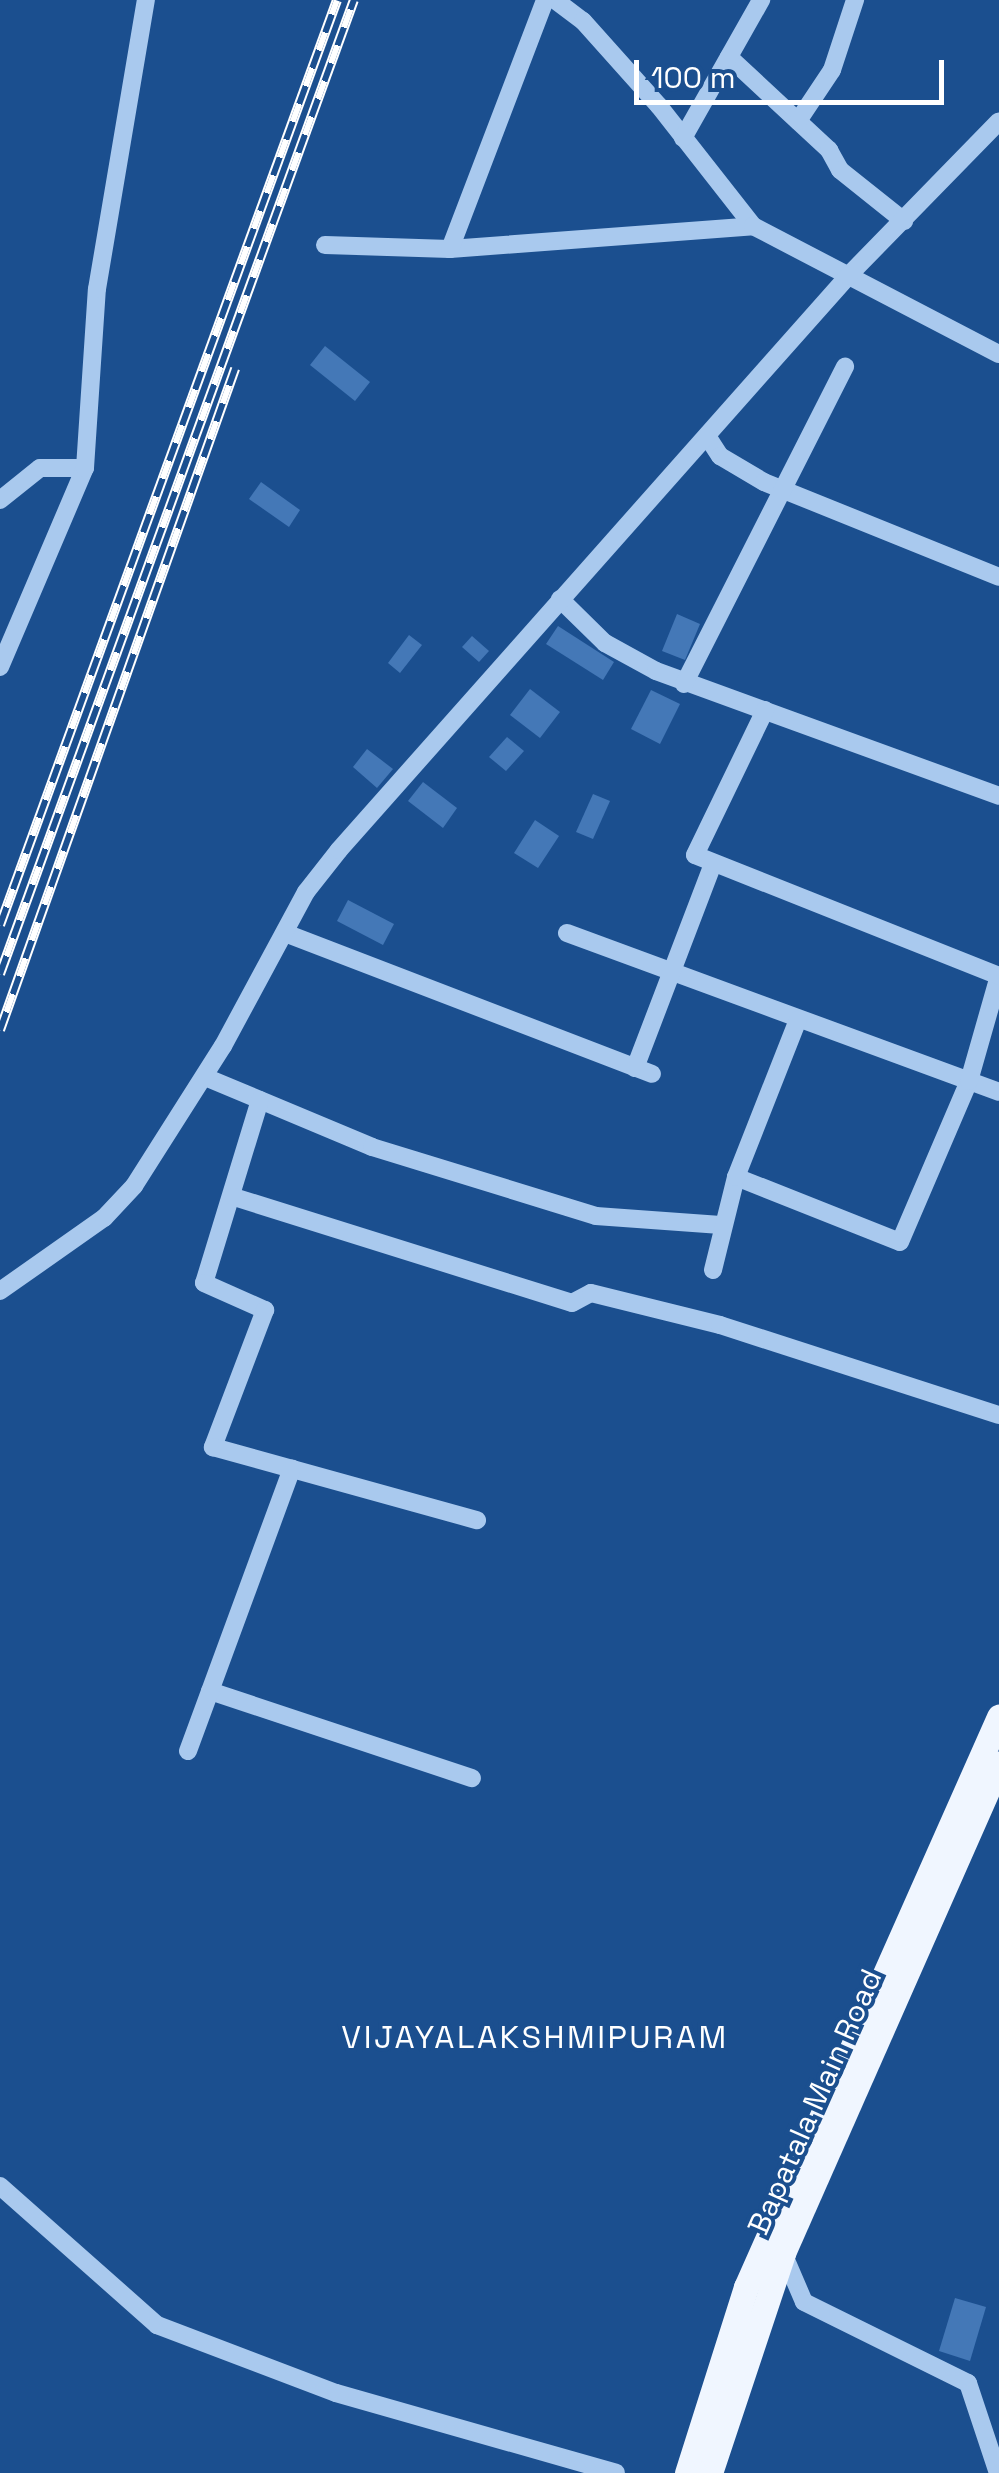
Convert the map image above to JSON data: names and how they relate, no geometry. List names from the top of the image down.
{
  "streets": {
    "main road": ["Bapatala Main Road"]
  },
  "districts": ["VIJAYALAKSHMIPURAM"],
  "scale_bar": "100 m"
}
